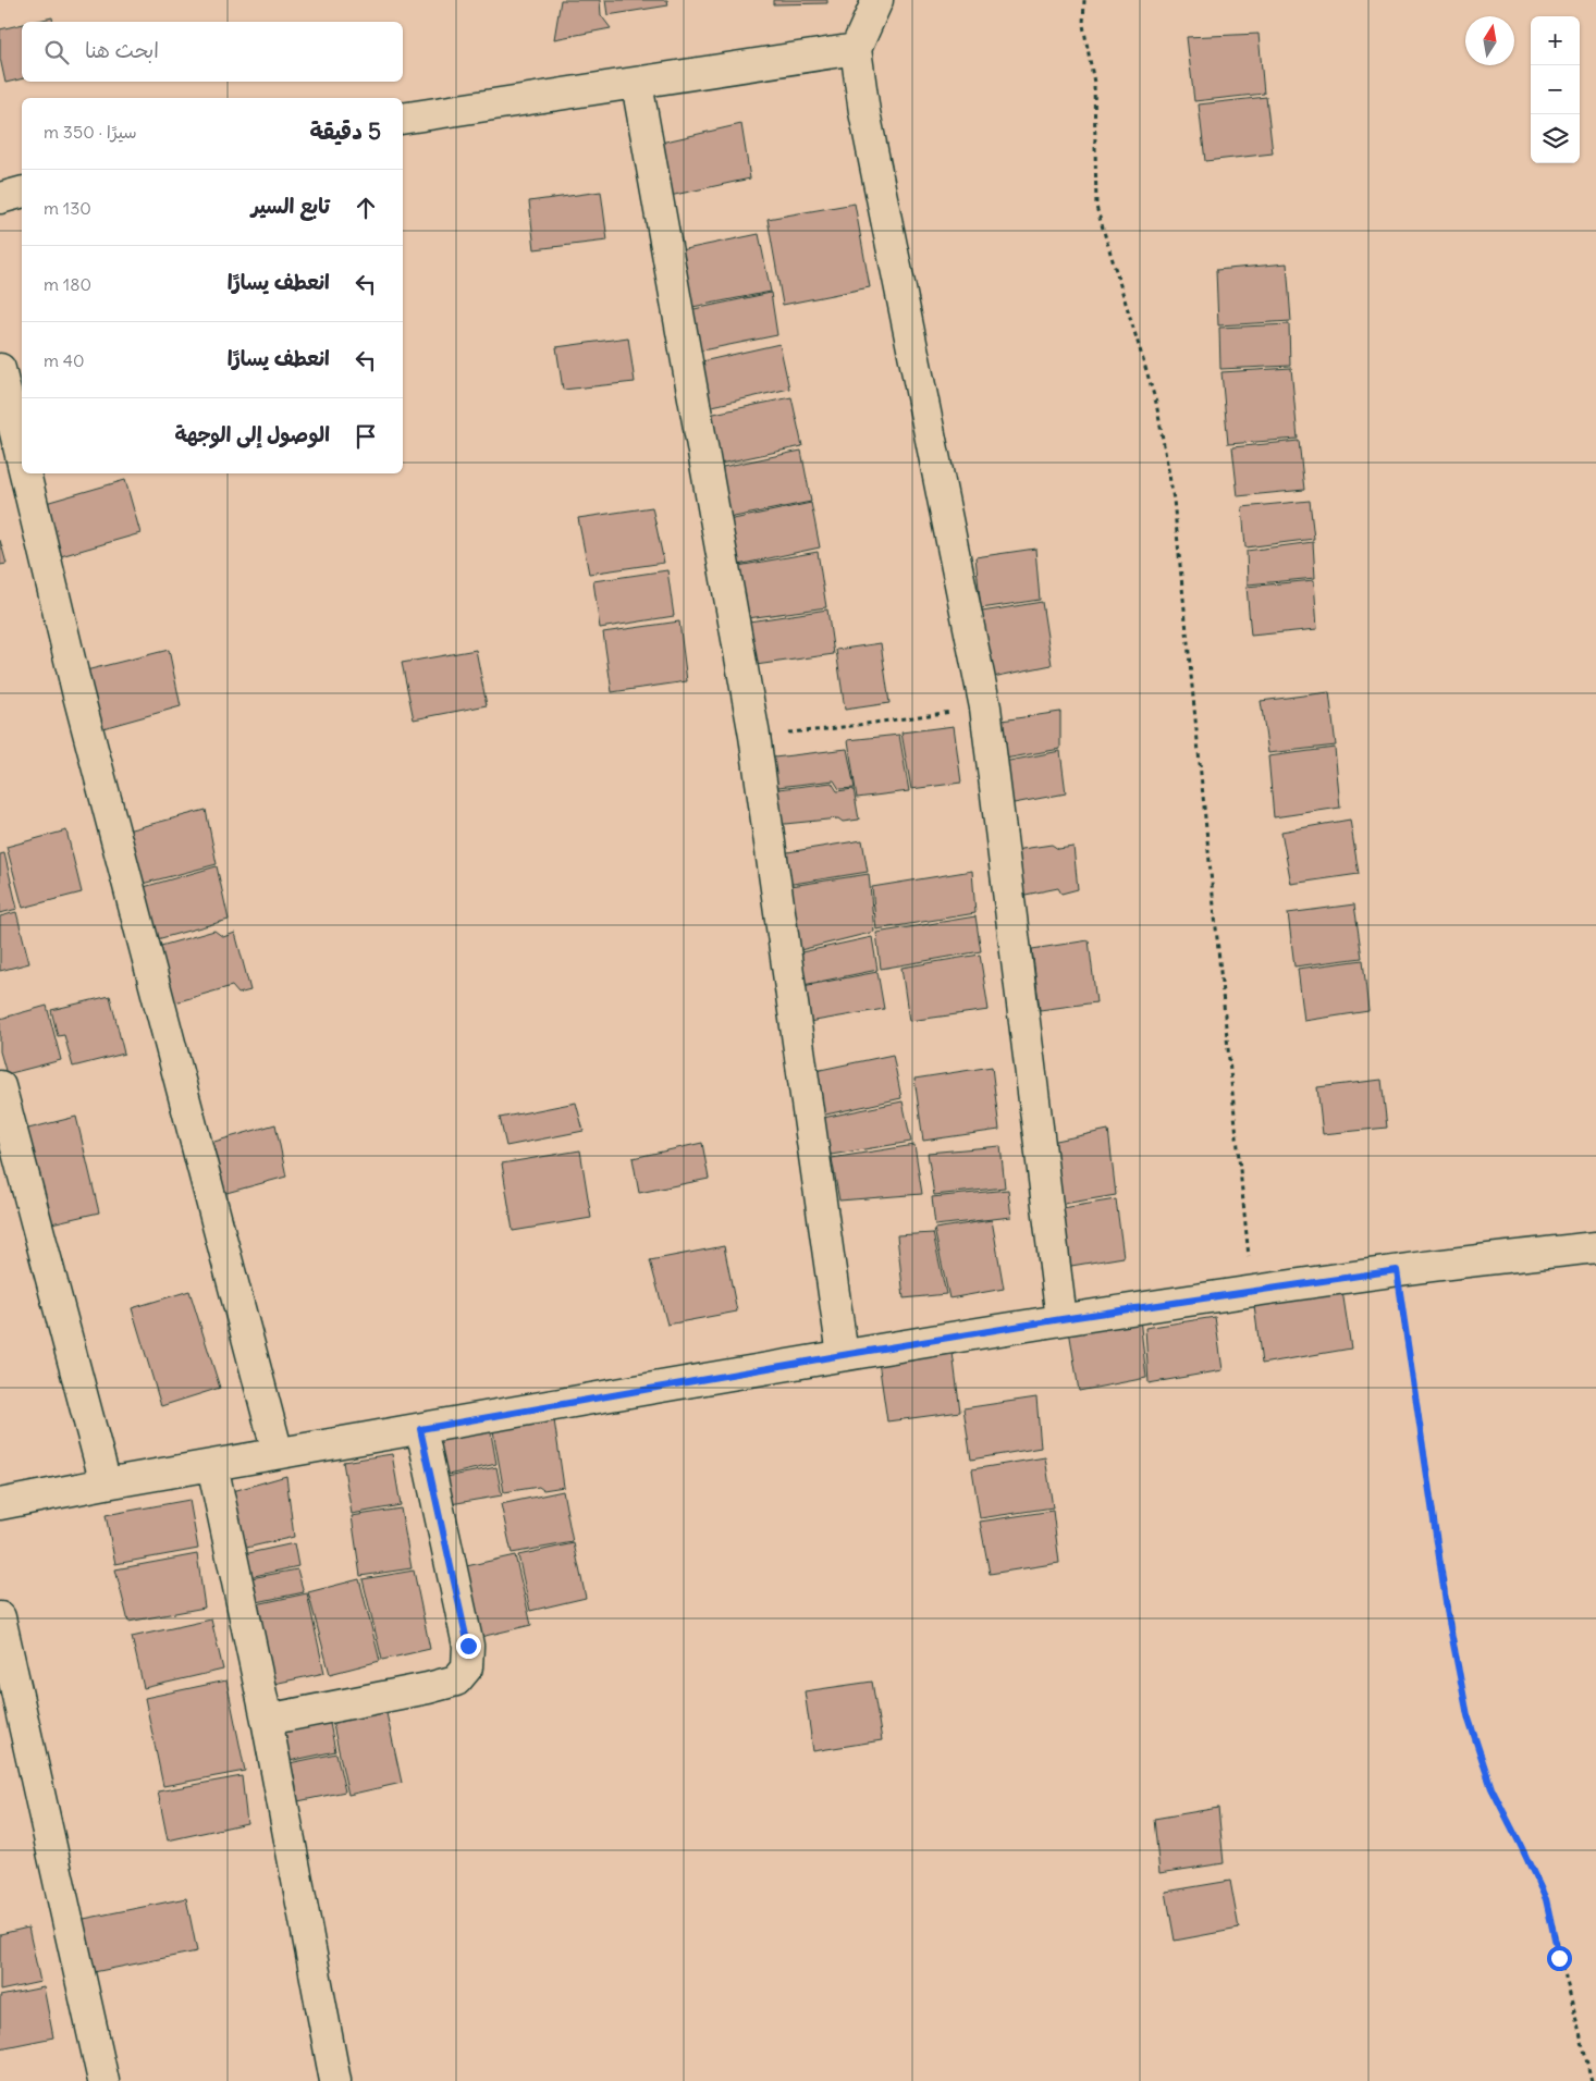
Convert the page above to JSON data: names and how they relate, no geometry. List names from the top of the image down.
{
  "north": "top",
  "page": {
    "map_buttons": ["+", "−"],
    "search": "ابحث هنا",
    "heading": ["5 دقيقة", "سيرًا · 350 m"],
    "list": [
      ["تابع السير", "130 m"],
      ["انعطف يسارًا", "180 m"],
      ["انعطف يسارًا", "40 m"],
      "الوصول إلى الوجهة"
    ]
  }
}
